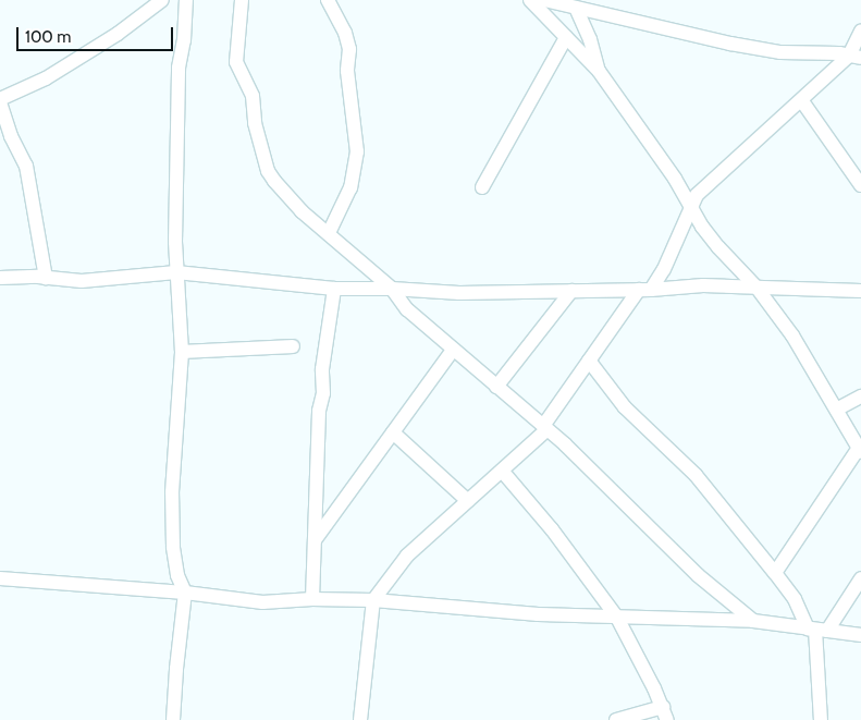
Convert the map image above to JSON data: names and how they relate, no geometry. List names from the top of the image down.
{
  "scale_bar": "100 m"
}
